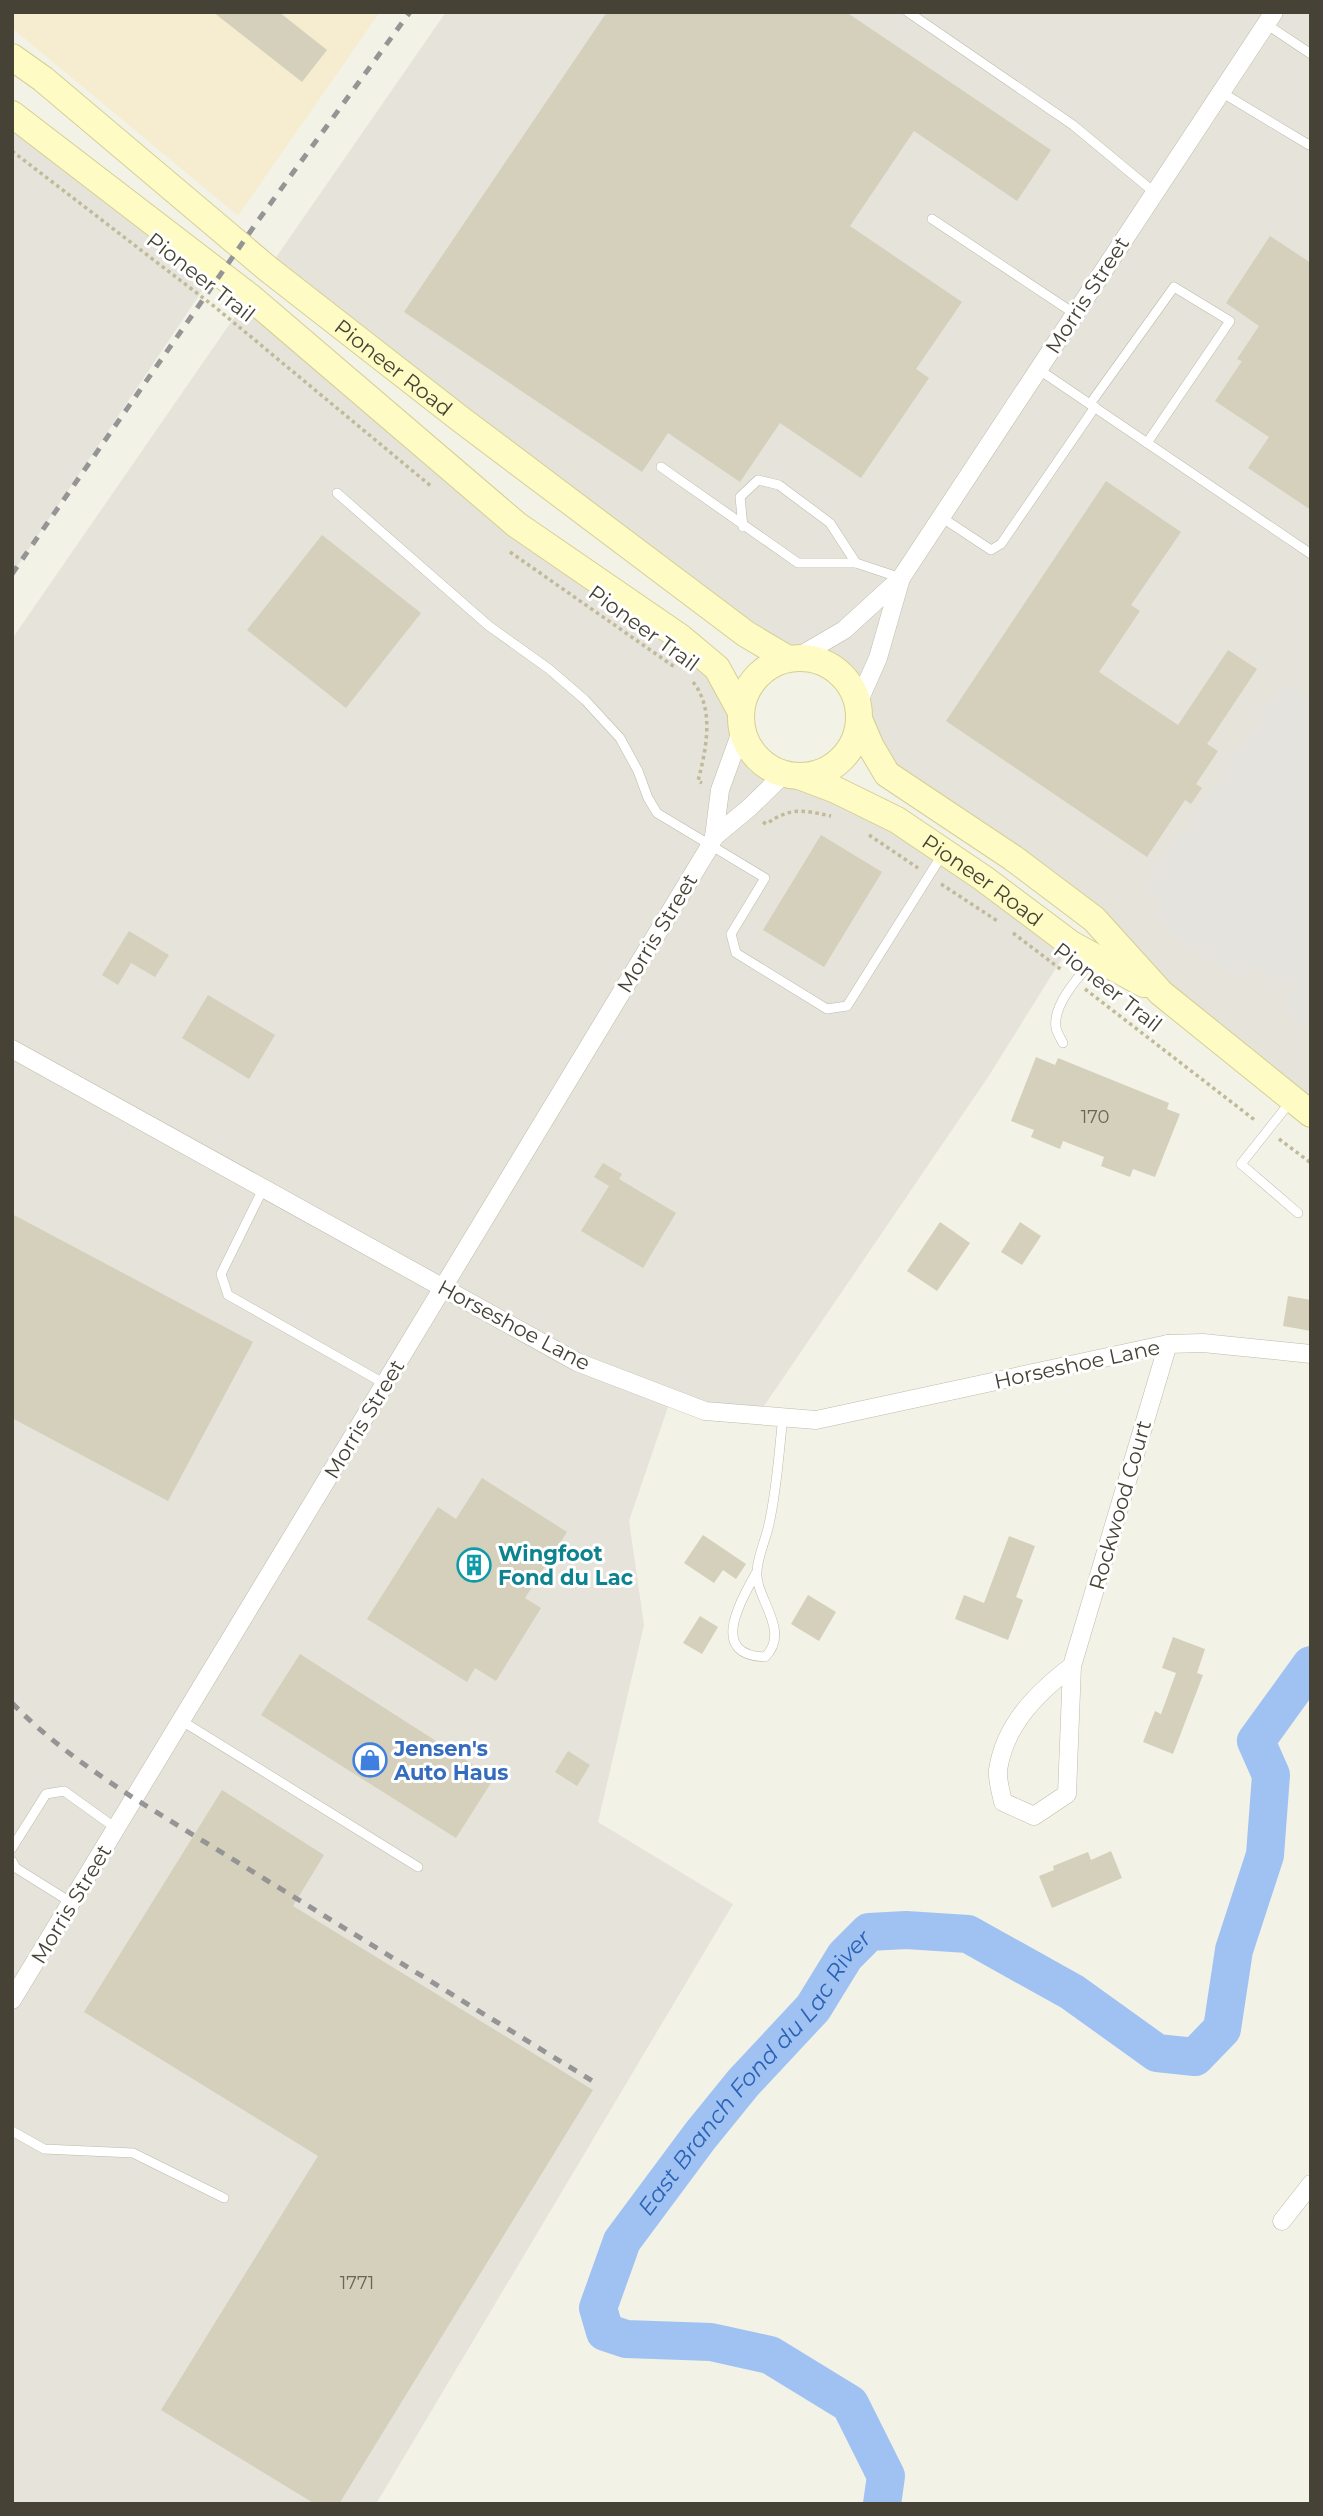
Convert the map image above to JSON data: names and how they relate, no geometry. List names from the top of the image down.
{
  "streets": {
    "main road": ["Pioneer Road"],
    "street": ["Morris Street", "Horseshoe Lane", "Rockwood Court"],
    "path": ["Pioneer Trail"]
  },
  "crossings": [
    ["Pioneer Trail", "Morris Street"],
    ["Morris Street", "Pioneer Road"],
    ["Morris Street", "Horseshoe Lane"],
    ["Horseshoe Lane", "Rockwood Court"]
  ],
  "water": ["East Branch Fond du Lac River"],
  "places": {
    "building": ["Wingfoot Fond du Lac"],
    "shop": ["Jensen's Auto Haus"]
  },
  "house_numbers": ["170", "1771"]
}
